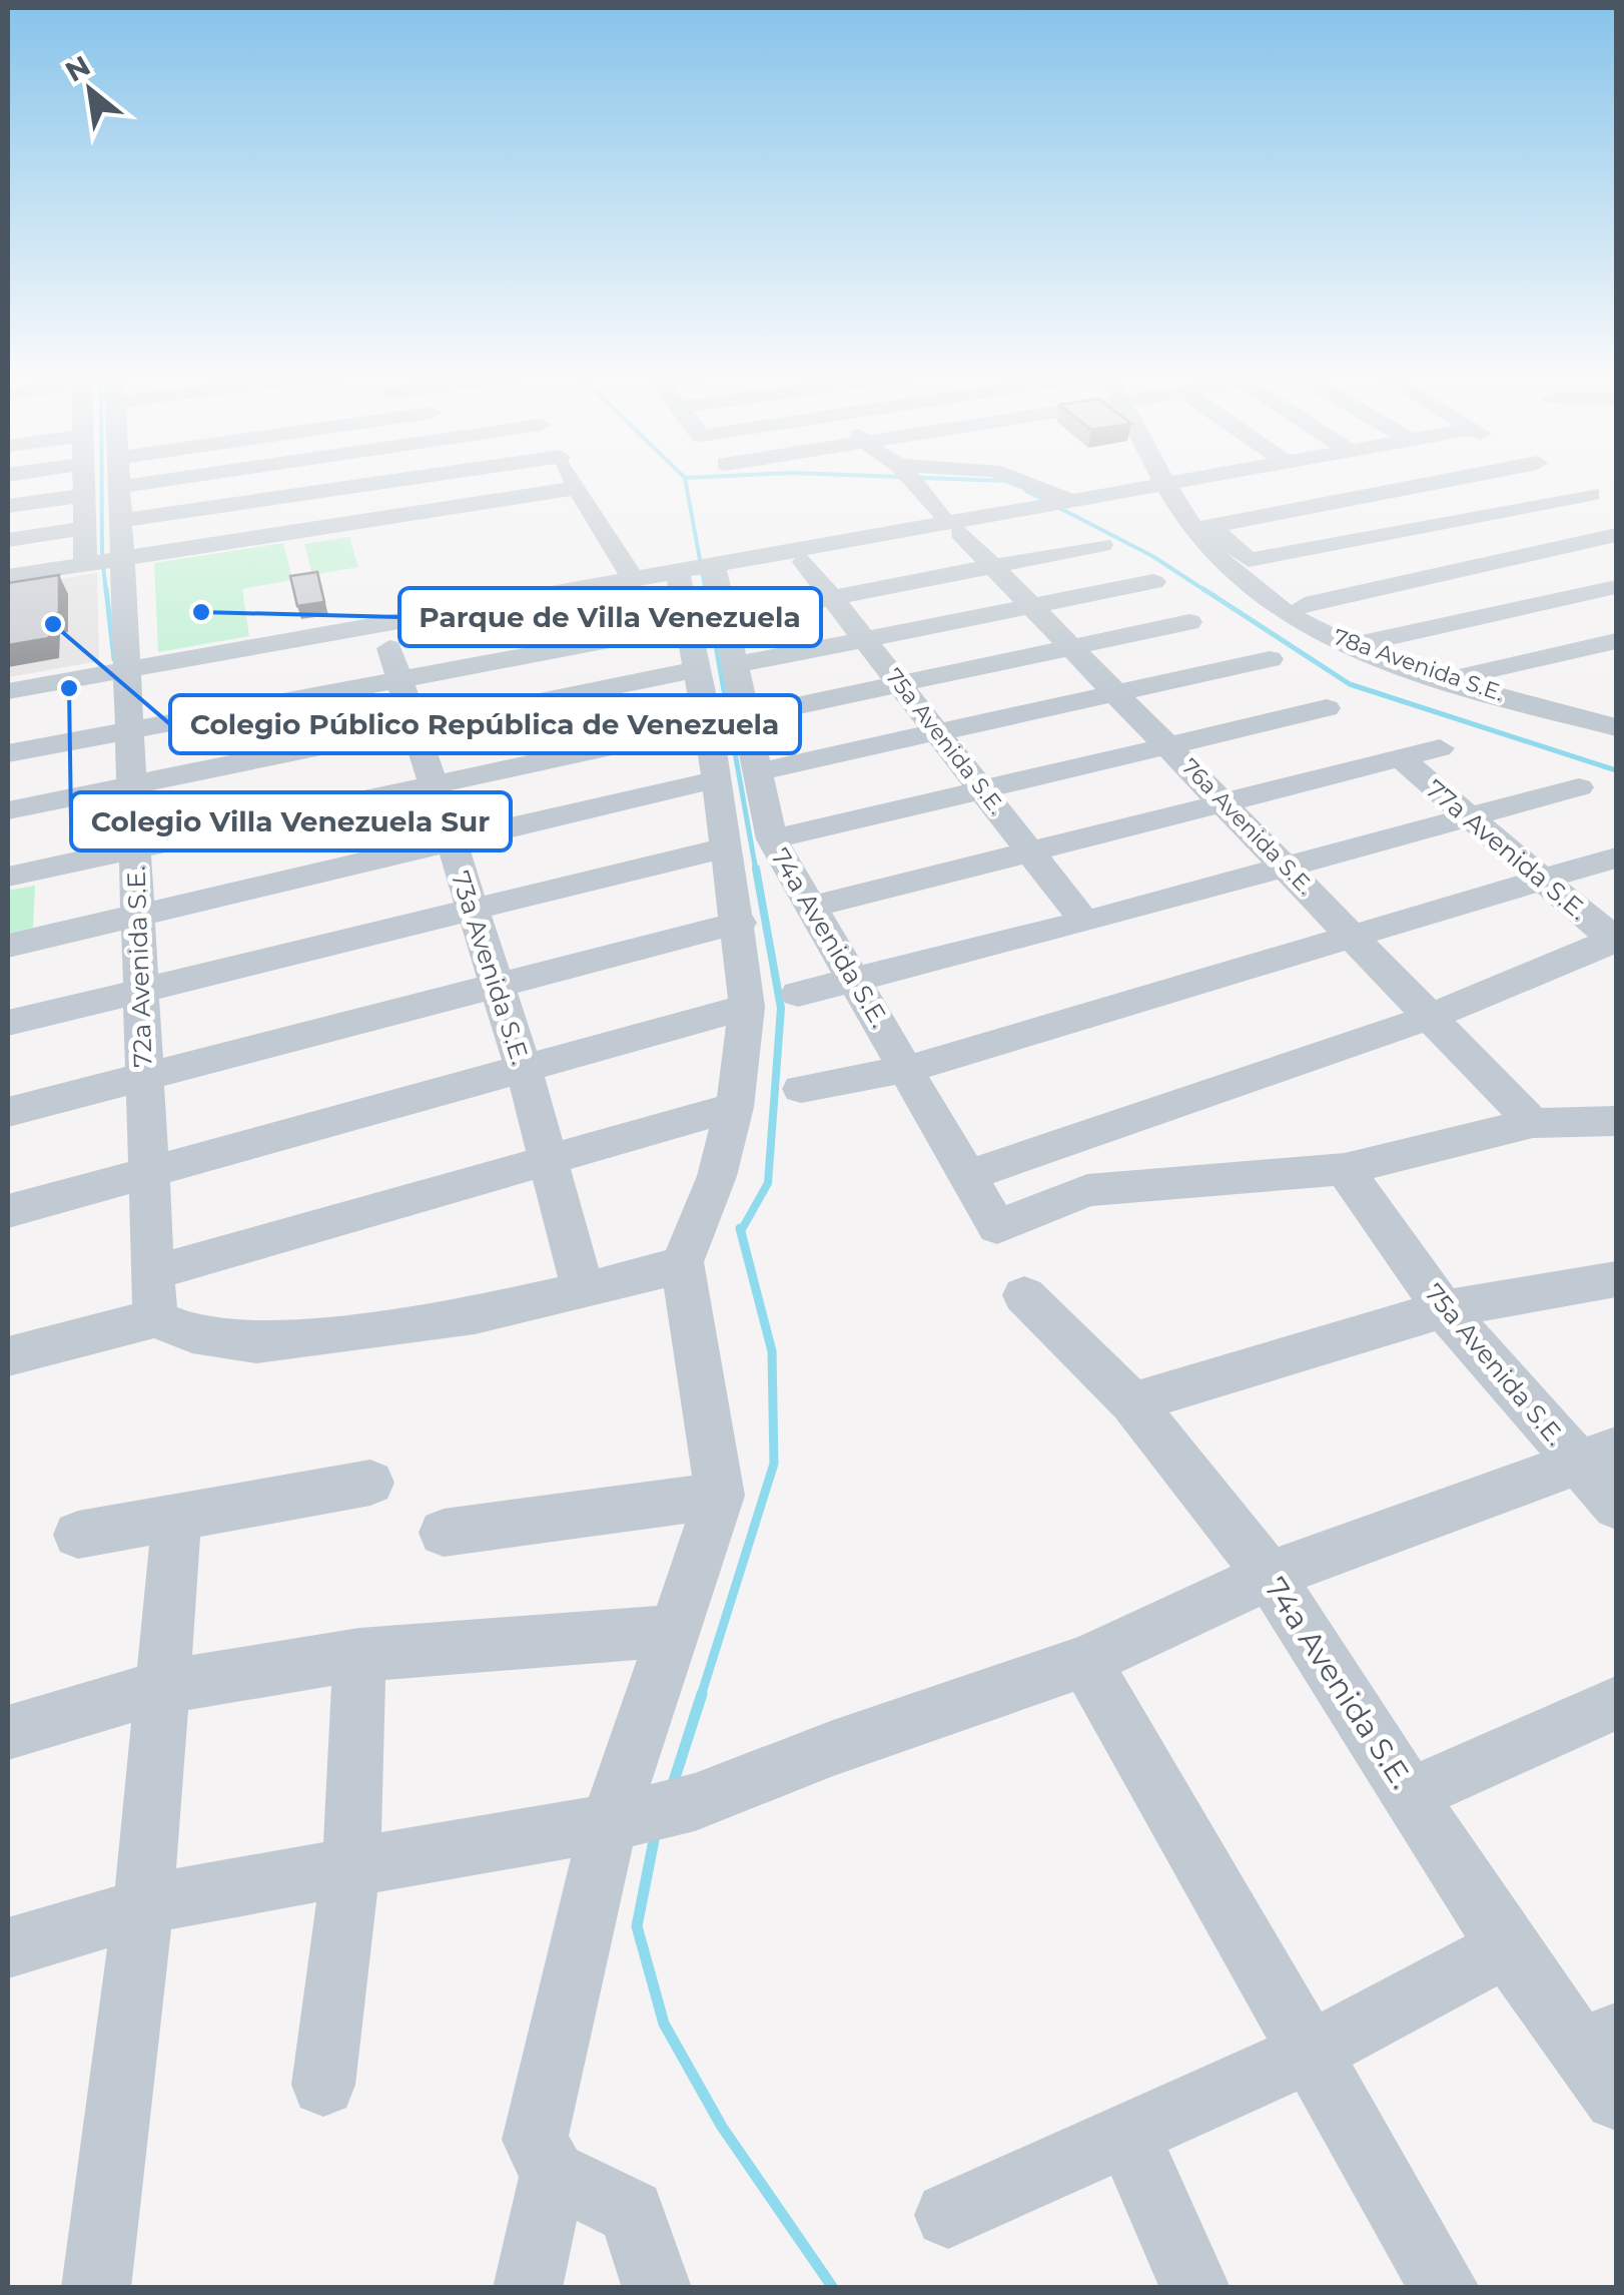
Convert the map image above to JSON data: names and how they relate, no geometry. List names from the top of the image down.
{
  "streets": {
    "street": [
      "78a Avenida S.E.",
      "75a Avenida S.E.",
      "76a Avenida S.E.",
      "77a Avenida S.E.",
      "74a Avenida S.E.",
      "72a Avenida S.E.",
      "73a Avenida S.E."
    ]
  },
  "crossings": [
    ["75a Avenida S.E.", "74a Avenida S.E."]
  ],
  "places": ["Parque de Villa Venezuela", "Colegio Público República de Venezuela", "Colegio Villa Venezuela Sur"],
  "north": "top left"
}
